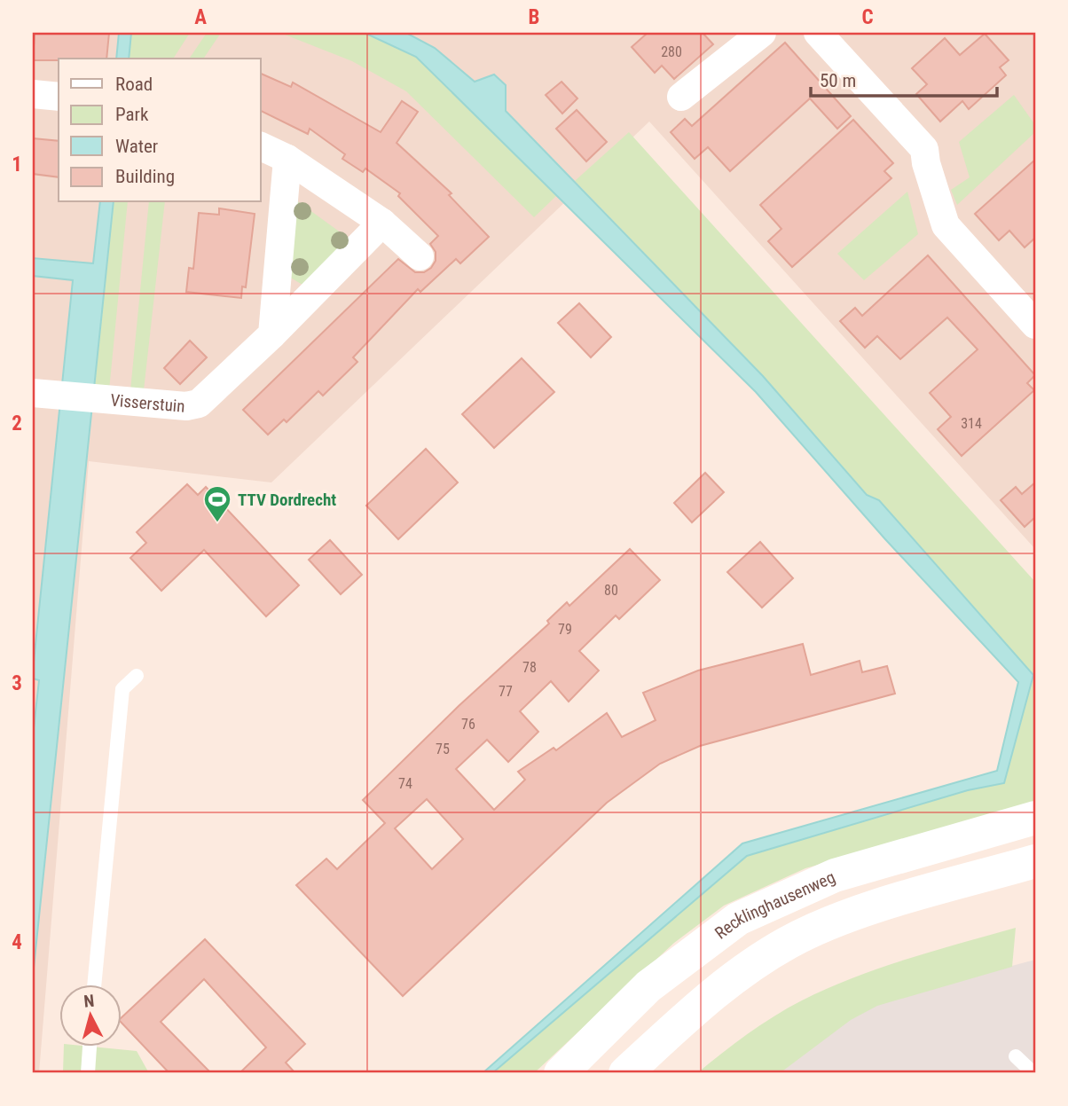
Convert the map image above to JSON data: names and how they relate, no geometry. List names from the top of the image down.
{
  "streets": {
    "street": ["Visserstuin", "Recklinghausenweg"]
  },
  "places": {
    "sports": ["TTV Dordrecht"]
  },
  "house_numbers": [
    "280",
    "314",
    "80",
    "79",
    "78",
    "77",
    "76",
    "75",
    "74"
  ],
  "legend": [
    "Road",
    "Park",
    "Water",
    "Building"
  ],
  "scale_bar": "50 m",
  "north": "top",
  "grid": {
    "columns": ["A", "B", "C"],
    "rows": [
      "1",
      "2",
      "3",
      "4"
    ]
  }
}
